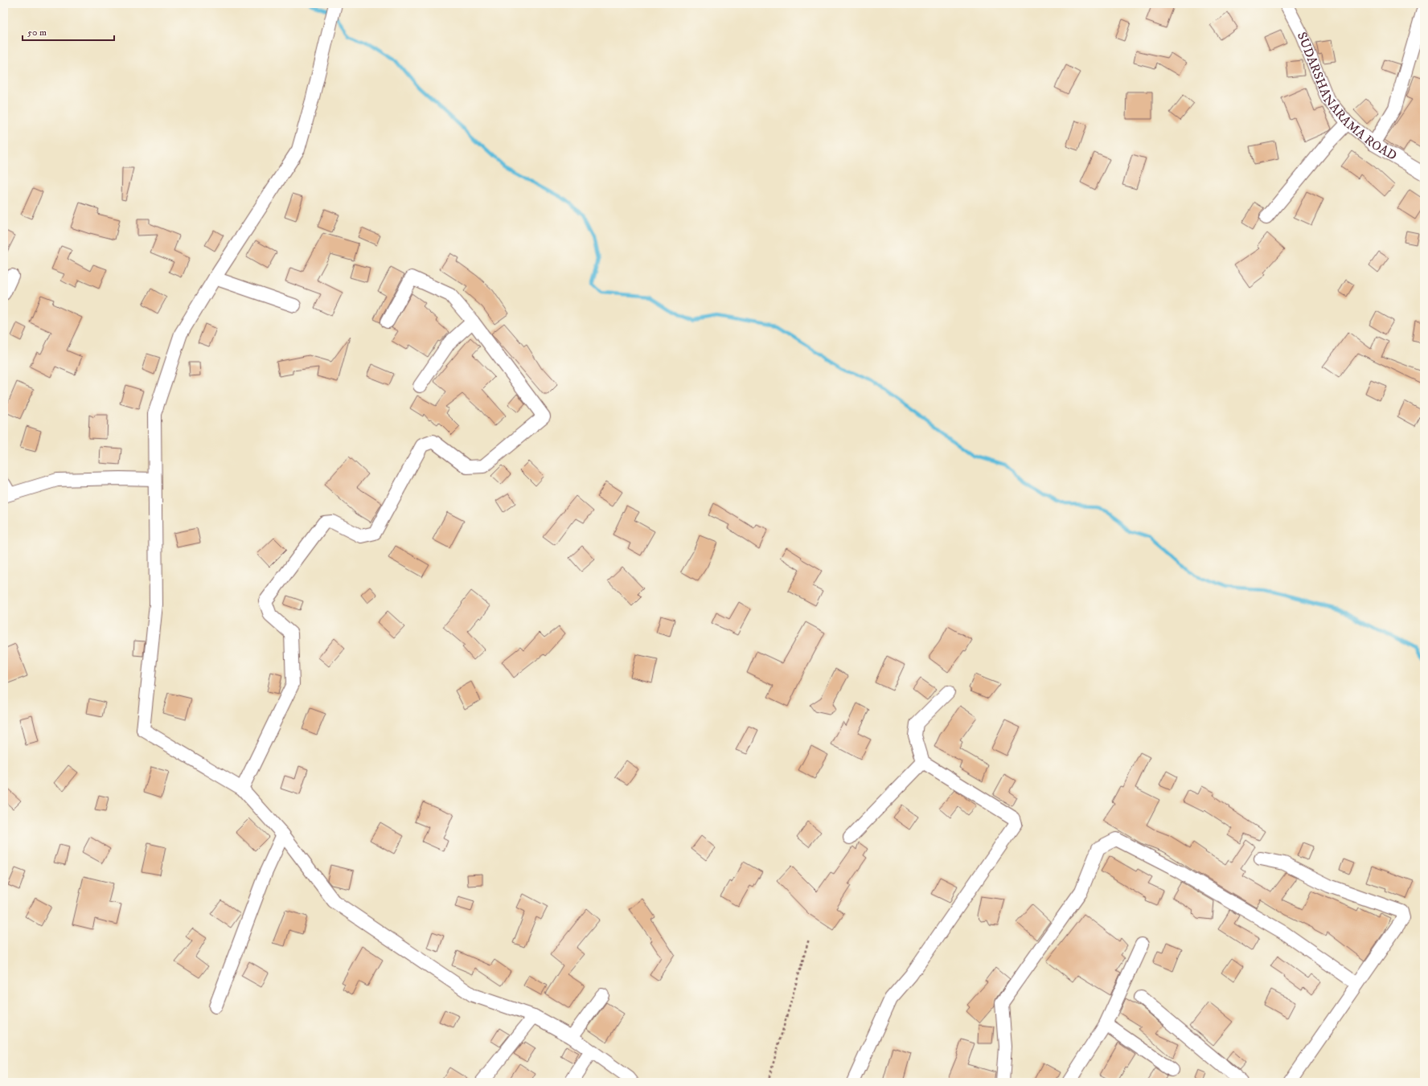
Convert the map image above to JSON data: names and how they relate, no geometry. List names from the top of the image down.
{
  "streets": {
    "street": ["SUDARSHANARAMA ROAD"]
  },
  "scale_bar": "50 m"
}
